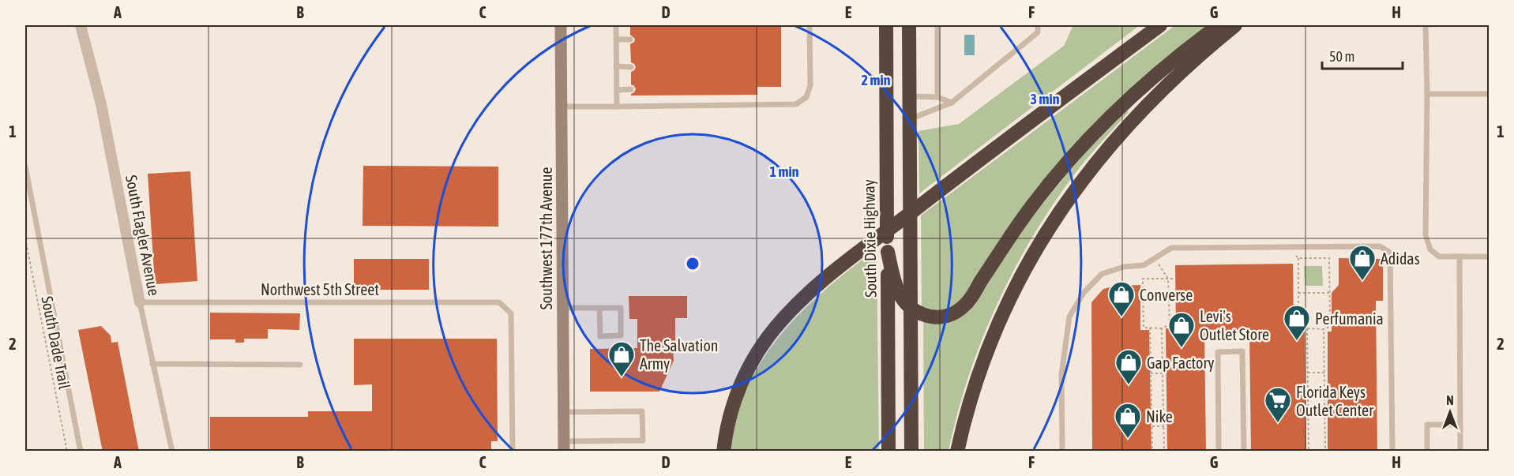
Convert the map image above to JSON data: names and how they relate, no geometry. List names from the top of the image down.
{
  "streets": {
    "highway": ["South Dixie Highway"],
    "main road": ["Southwest 177th Avenue"],
    "street": ["South Flagler Avenue"],
    "lane": ["Northwest 5th Street"],
    "path": ["South Dade Trail"]
  },
  "crossings": [
    ["South Flagler Avenue", "Northwest 5th Street"]
  ],
  "places": {
    "shop": [
      "Adidas",
      "Converse",
      "Perfumania",
      "Levi's Outlet Store",
      "The Salvation Army",
      "Gap Factory",
      "Nike"
    ],
    "supermarket": ["Florida Keys Outlet Center"]
  },
  "scale_bar": "50 m",
  "north": "top",
  "grid": {
    "columns": [
      "A",
      "B",
      "C",
      "D",
      "E",
      "F",
      "G",
      "H"
    ],
    "rows": ["1", "2"]
  },
  "rings": ["2 min", "3 min", "1 min"]
}
